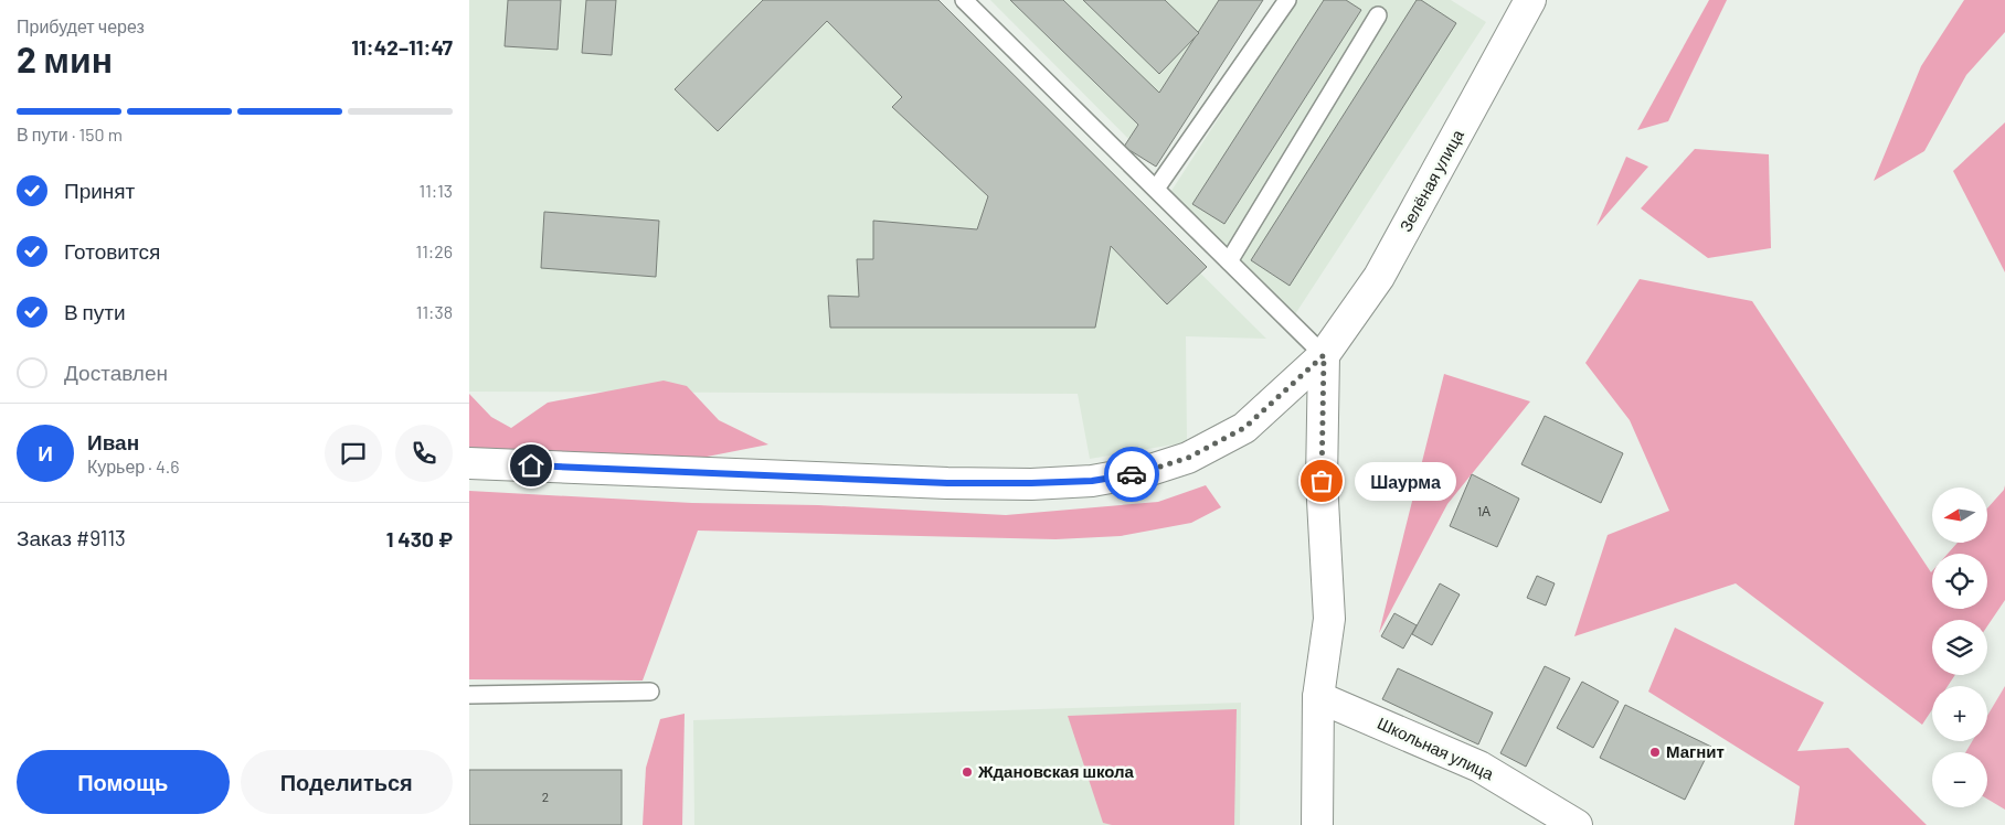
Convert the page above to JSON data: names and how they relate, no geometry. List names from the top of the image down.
{
  "streets": {
    "street": ["Зелёная улица", "Школьная улица"]
  },
  "places": ["Шаурма", "Магнит", "Ждановская школа"],
  "house_numbers": ["1А", "2"],
  "north": "left",
  "page": {
    "heading": ["2 мин", "Прибудет через", "11:42–11:47"],
    "panel": [
      "Иван",
      "Курьер · 4.6",
      "Заказ #9113",
      "1 430 ₽"
    ],
    "bar": "В пути · 150 m",
    "list": [
      ["Принят", "11:13"],
      ["Готовится", "11:26"],
      ["В пути", "11:38"],
      "Доставлен"
    ],
    "round": "И",
    "bubble": "Шаурма",
    "map_buttons": ["+", "−"],
    "buttons": ["Помощь", "Поделиться"]
  }
}
